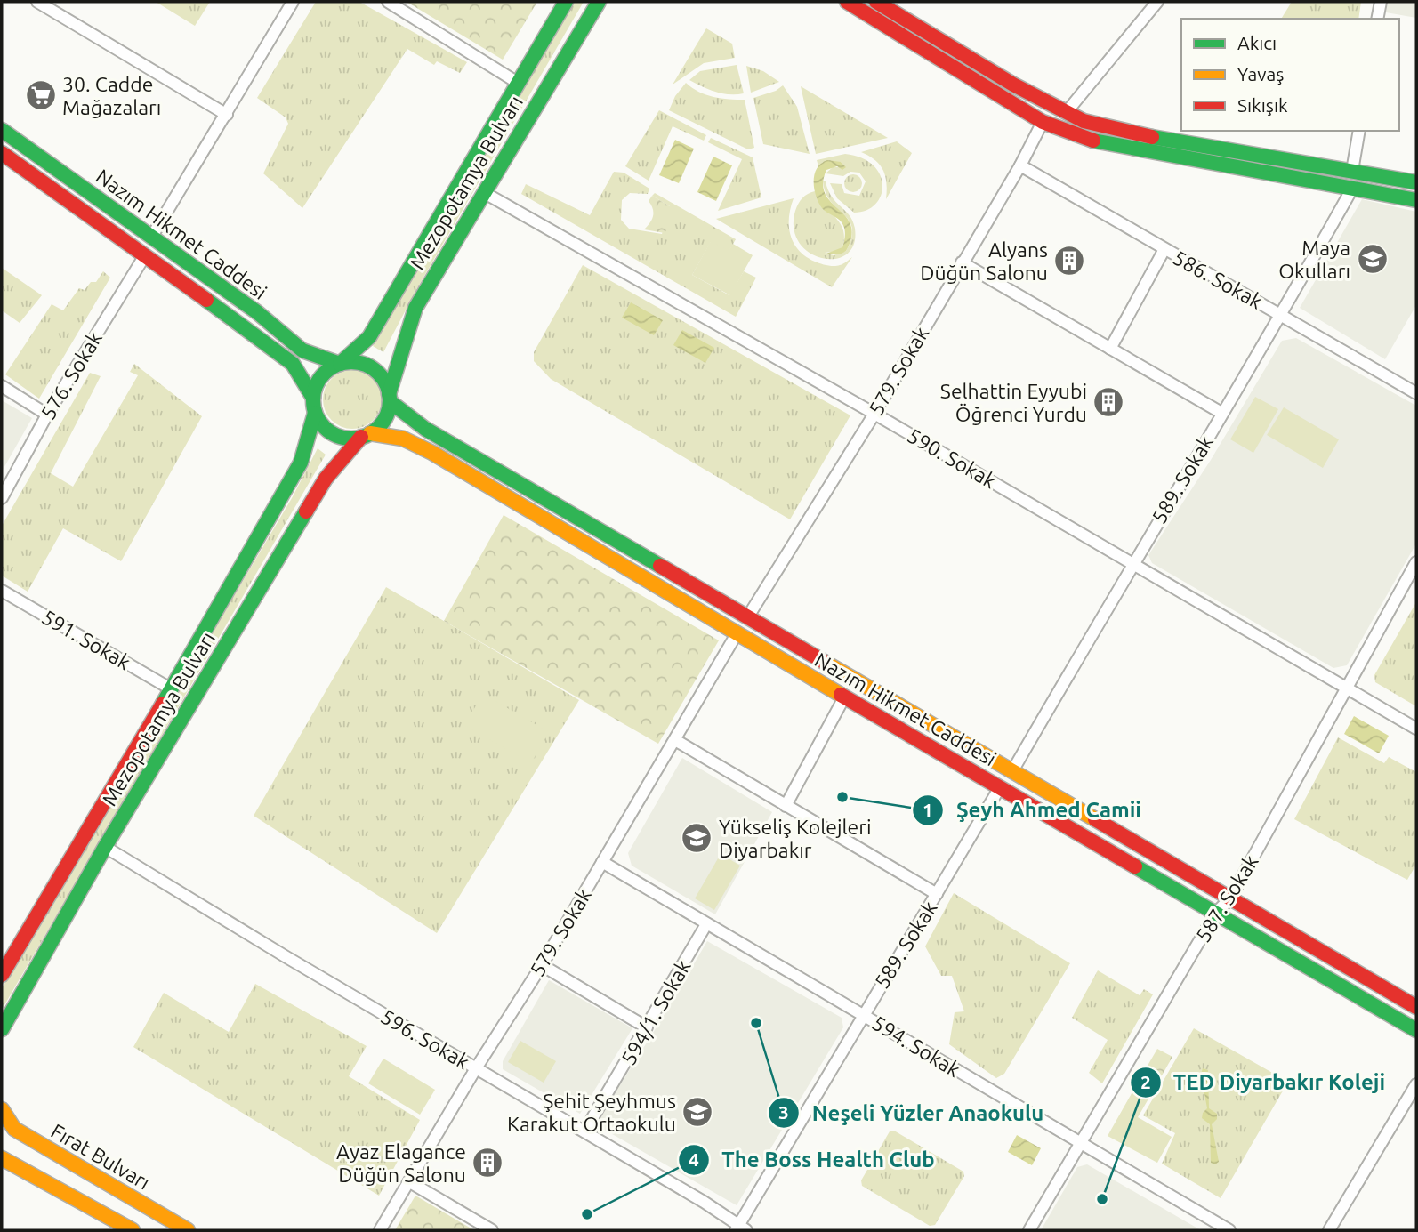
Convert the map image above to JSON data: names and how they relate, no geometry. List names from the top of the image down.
{
  "streets": {
    "main road": ["Mezopotamya Bulvarı", "Nazım Hikmet Caddesi", "Fırat Bulvarı"],
    "street": [
      "586. Sokak",
      "579. Sokak",
      "576. Sokak",
      "590. Sokak",
      "589. Sokak",
      "591. Sokak",
      "587. Sokak",
      "594/1. Sokak",
      "596. Sokak",
      "594. Sokak"
    ]
  },
  "crossings": [
    ["Mezopotamya Bulvarı", "Nazım Hikmet Caddesi"],
    ["Mezopotamya Bulvarı", "590. Sokak"],
    ["Mezopotamya Bulvarı", "591. Sokak"],
    ["Mezopotamya Bulvarı", "596. Sokak"],
    ["Nazım Hikmet Caddesi", "579. Sokak"],
    ["Nazım Hikmet Caddesi", "576. Sokak"],
    ["Nazım Hikmet Caddesi", "589. Sokak"],
    ["Nazım Hikmet Caddesi", "587. Sokak"],
    ["586. Sokak", "579. Sokak"],
    ["586. Sokak", "589. Sokak"],
    ["579. Sokak", "590. Sokak"],
    ["579. Sokak", "596. Sokak"],
    ["579. Sokak", "594. Sokak"],
    ["590. Sokak", "589. Sokak"],
    ["590. Sokak", "587. Sokak"],
    ["589. Sokak", "596. Sokak"],
    ["589. Sokak", "594. Sokak"],
    ["587. Sokak", "594. Sokak"],
    ["594/1. Sokak", "596. Sokak"],
    ["594/1. Sokak", "594. Sokak"]
  ],
  "places": {
    "supermarket": ["30. Cadde Mağazaları"],
    "school or university": ["Maya Okulları", "Yükseliş Kolejleri Diyarbakır", "Şehit Şeyhmus Karakut Ortaokulu"],
    "building": ["Alyans Düğün Salonu", "Selhattin Eyyubi Öğrenci Yurdu", "Ayaz Elagance Düğün Salonu"],
    "other": [
      "Şeyh Ahmed Camii",
      "Neşeli Yüzler Anaokulu",
      "TED Diyarbakır Koleji",
      "The Boss Health Club"
    ]
  },
  "legend": ["Akıcı", "Yavaş", "Sıkışık"]
}
